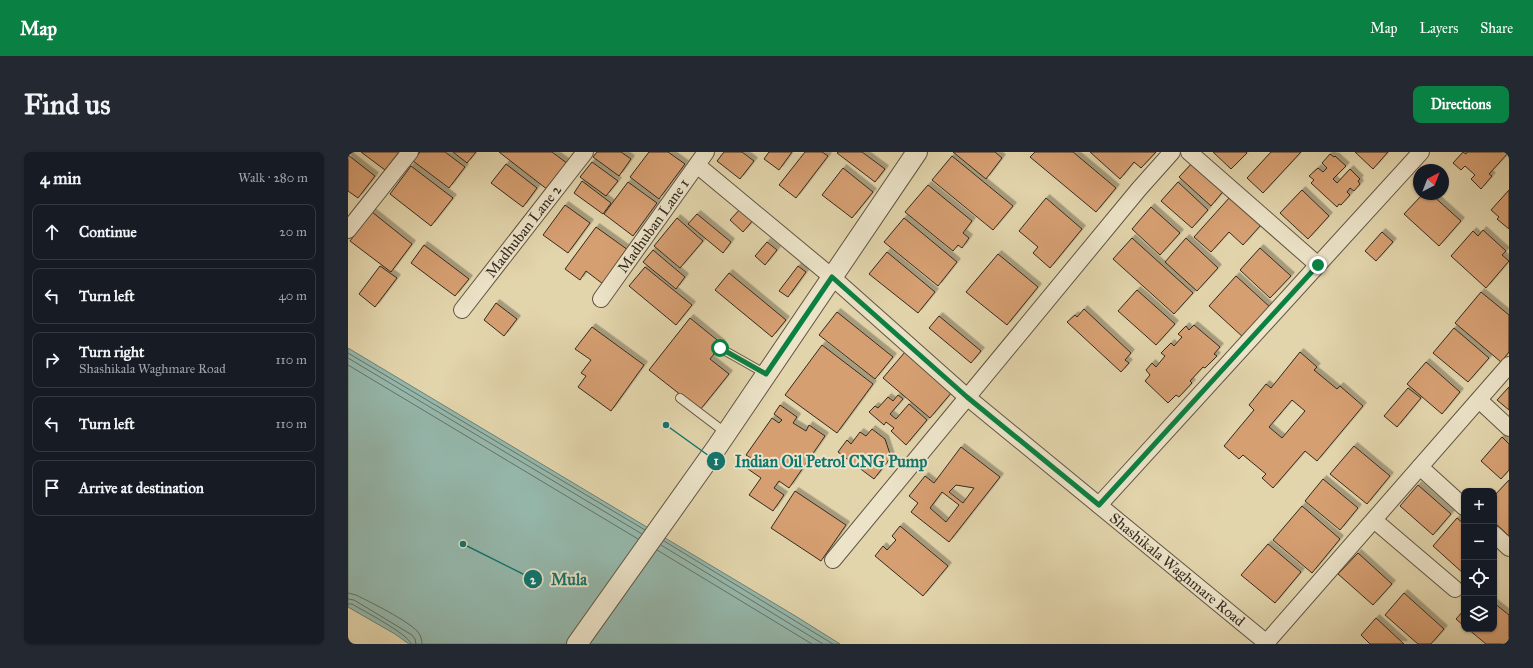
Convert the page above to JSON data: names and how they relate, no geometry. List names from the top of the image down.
{
  "streets": {
    "street": ["Madhuban Lane 1", "Madhuban Lane 2", "Shashikala Waghmare Road"]
  },
  "crossings": [
    ["Madhuban Lane 1", "Shashikala Waghmare Road"]
  ],
  "places": ["Indian Oil Petrol CNG Pump", "Mula"],
  "north": "top right",
  "page": {
    "header": "Map",
    "nav": ["Map", "Layers", "Share"],
    "buttons": "Directions",
    "title": "Find us",
    "heading": ["4 min", "Walk · 280 m"],
    "list": [
      ["Continue", "20 m"],
      ["Turn left", "40 m"],
      ["Turn right", "Shashikala Waghmare Road", "110 m"],
      ["Turn left", "110 m"],
      "Arrive at destination"
    ],
    "map_buttons": ["+", "−"]
  }
}
